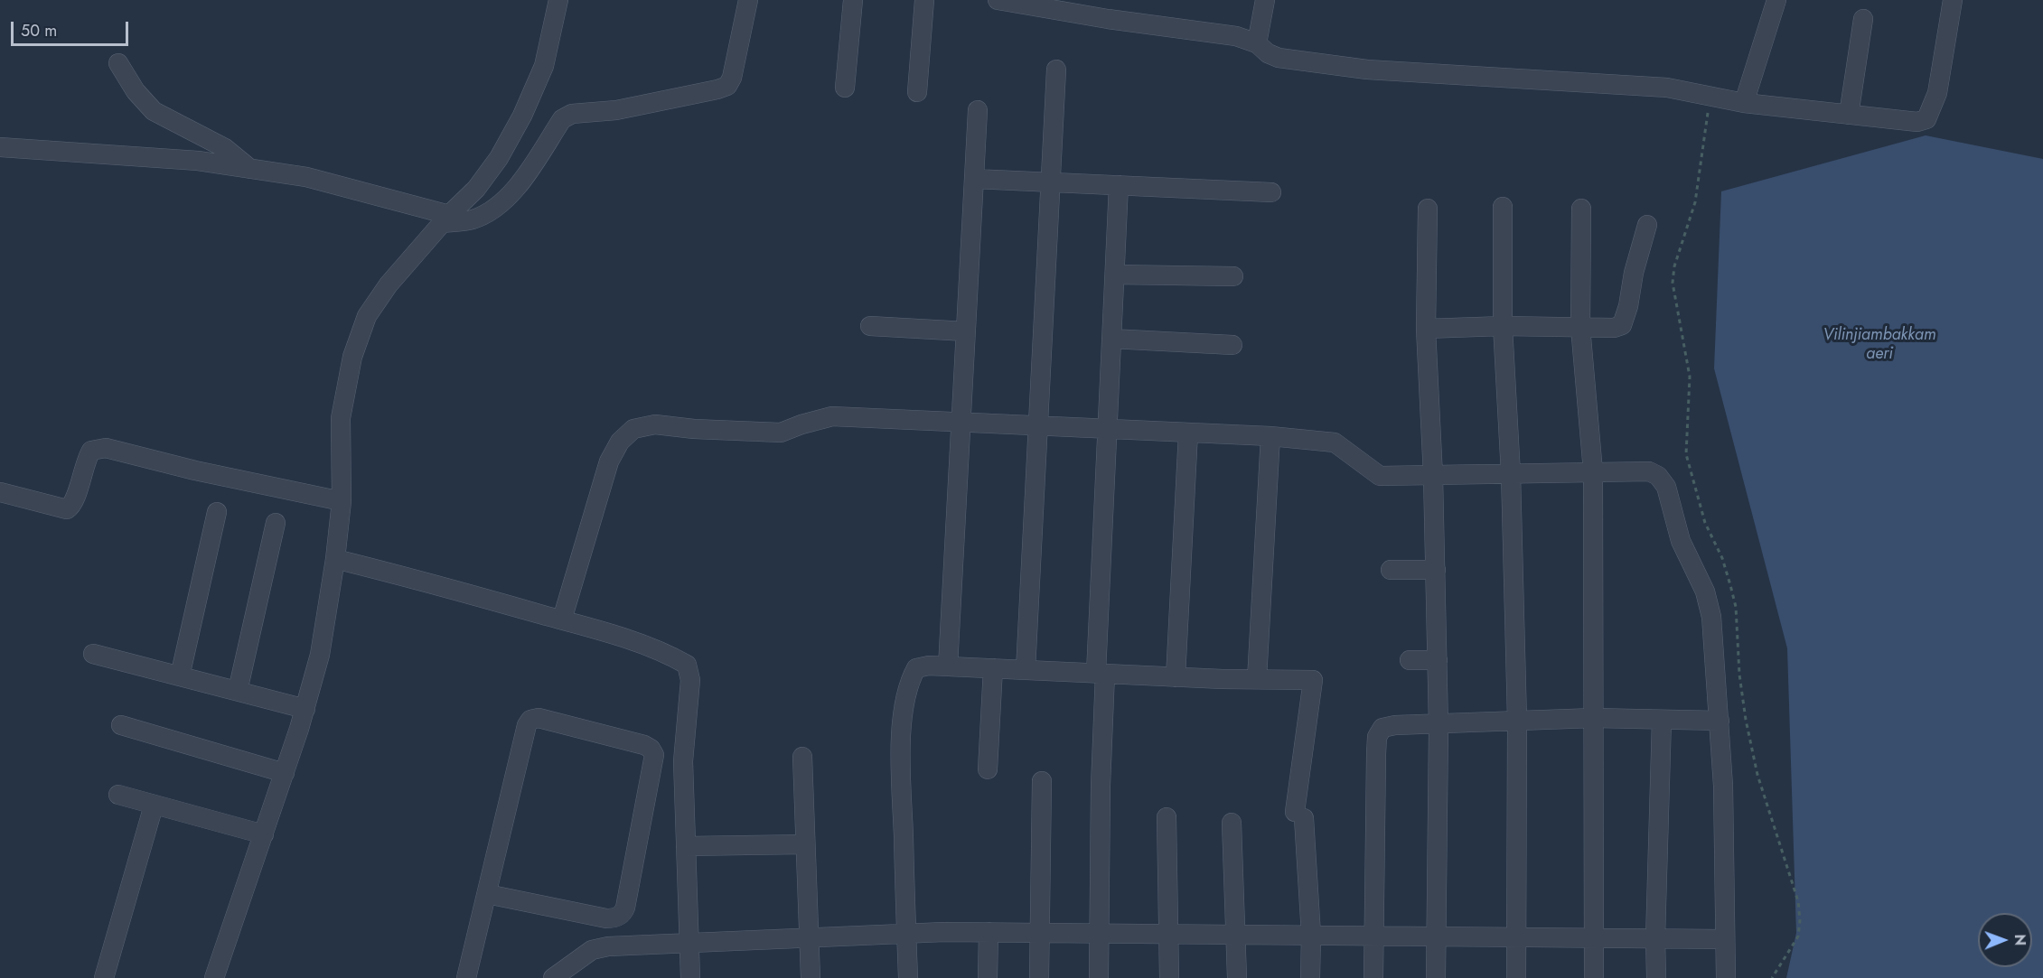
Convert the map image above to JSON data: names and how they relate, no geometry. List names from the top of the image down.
{
  "water": ["Vilinjiambakkam aeri"],
  "scale_bar": "50 m",
  "north": "right"
}
